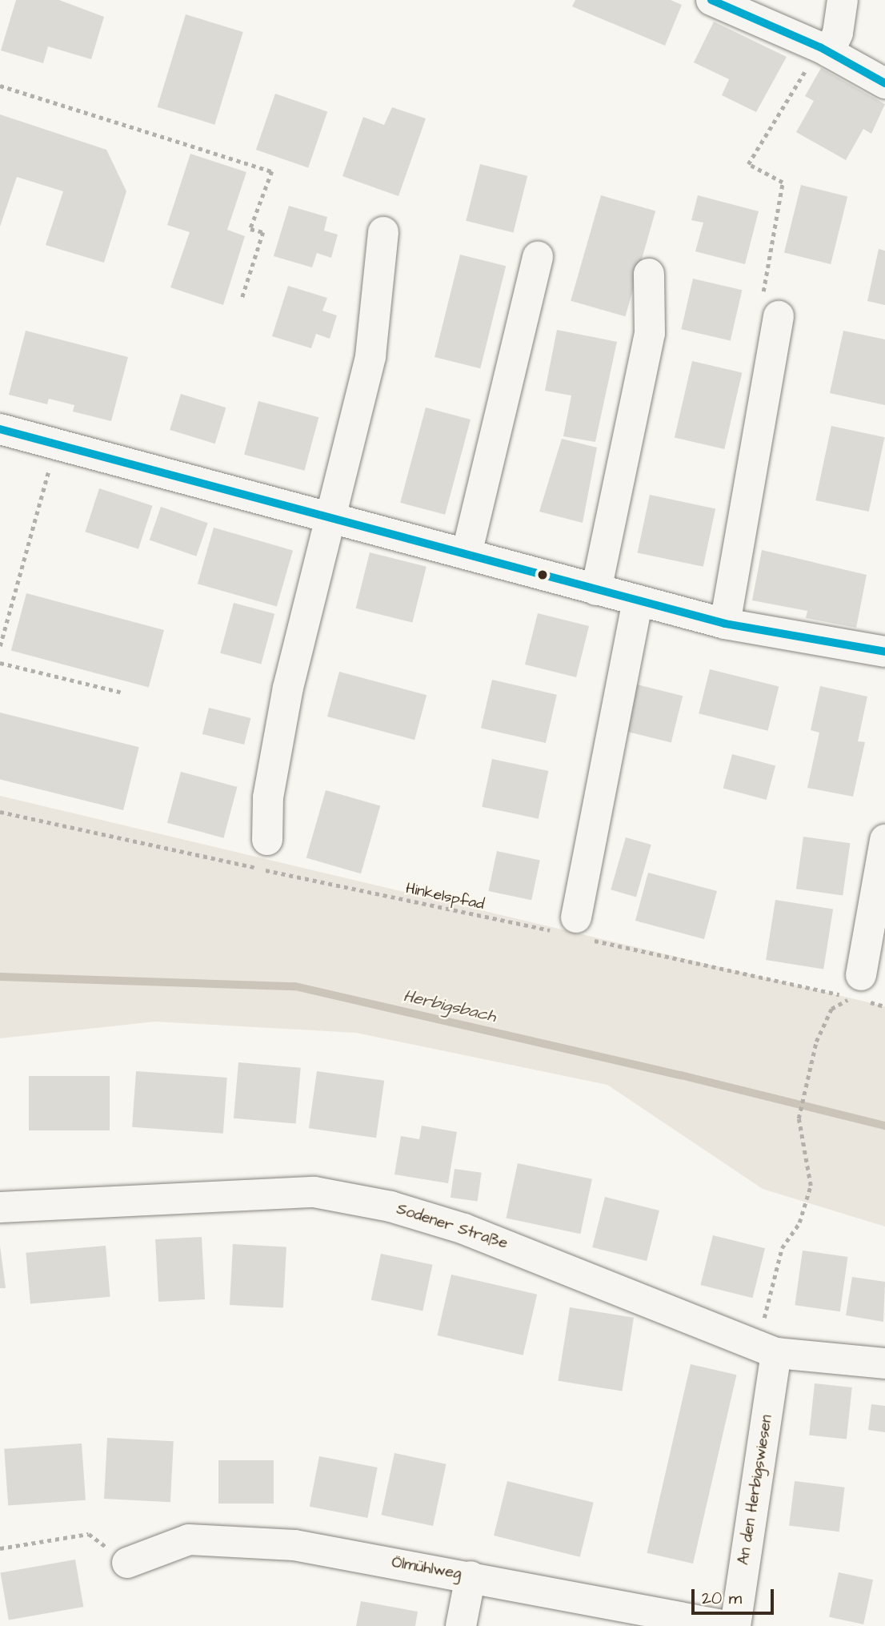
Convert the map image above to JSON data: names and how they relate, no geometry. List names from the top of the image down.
{
  "streets": {
    "street": ["Sodener Straße", "An den Herbigswiesen", "Ölmühlweg"],
    "path": ["Hinkelspfad"]
  },
  "crossings": [
    ["Sodener Straße", "An den Herbigswiesen"]
  ],
  "water": ["Herbigsbach"],
  "scale_bar": "20 m"
}
